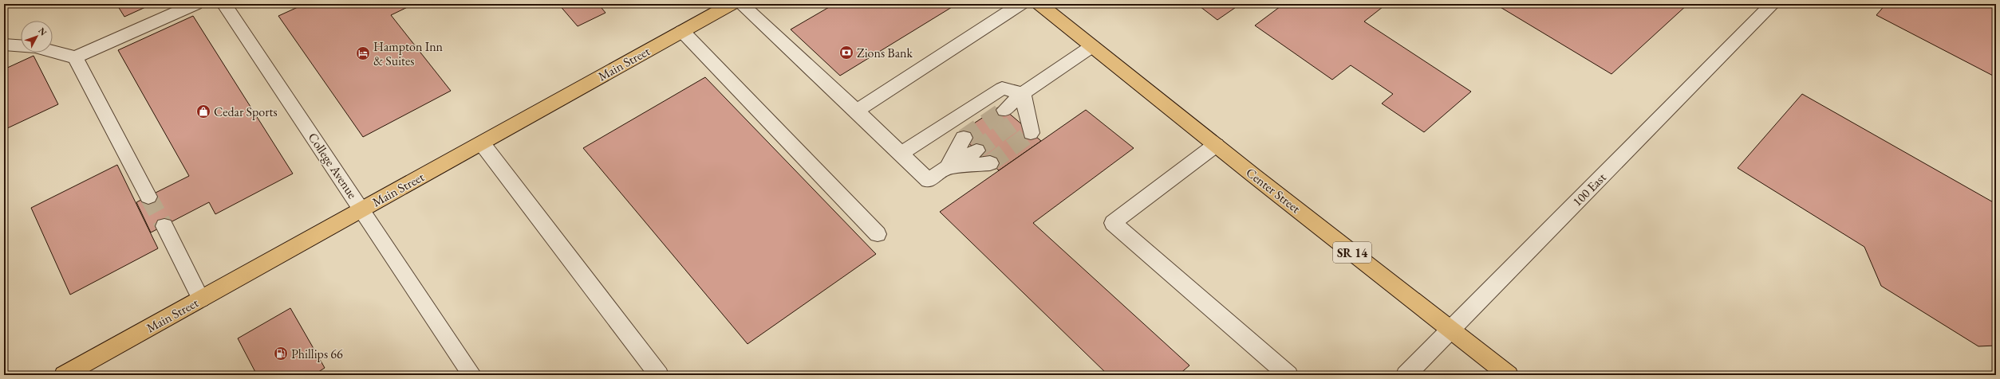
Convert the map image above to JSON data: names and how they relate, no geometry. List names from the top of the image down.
{
  "streets": {
    "main road": ["Main Street", "Center Street", "SR 14"],
    "street": ["College Avenue", "100 East"]
  },
  "crossings": [
    ["Main Street", "College Avenue"],
    ["100 East", "Center Street"]
  ],
  "places": {
    "bank": ["Zions Bank"],
    "hotel": ["Hampton Inn & Suites"],
    "shop": ["Cedar Sports"],
    "fuel station": ["Phillips 66"]
  },
  "north": "top right"
}
